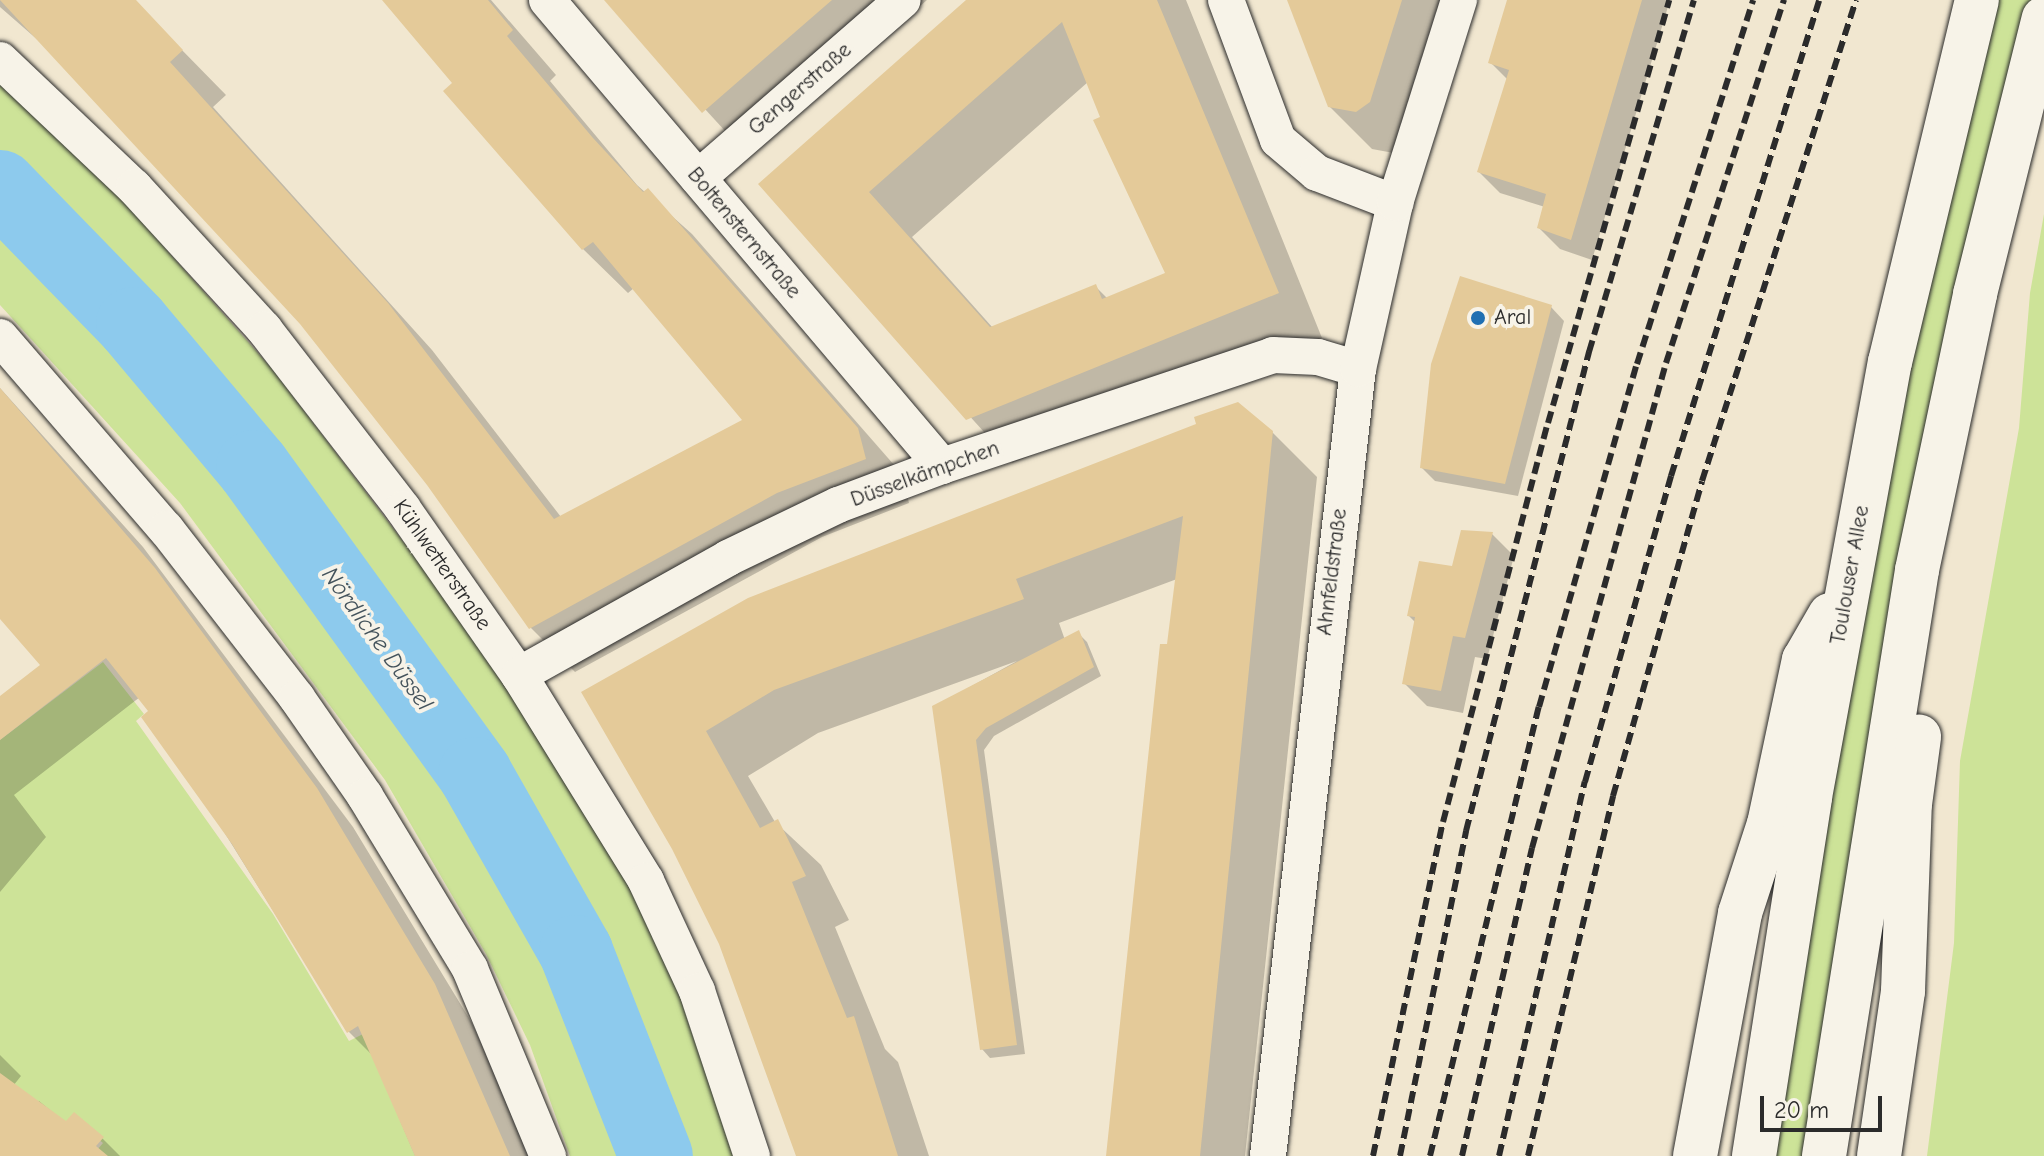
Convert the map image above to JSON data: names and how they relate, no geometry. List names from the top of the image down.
{
  "streets": {
    "main road": ["Toulouser Allee"],
    "street": [
      "Gengerstraße",
      "Boltensternstraße",
      "Düsselkämpchen",
      "Kühlwetterstraße",
      "Ahnfeldstraße"
    ]
  },
  "crossings": [
    ["Gengerstraße", "Boltensternstraße"],
    ["Boltensternstraße", "Düsselkämpchen"],
    ["Düsselkämpchen", "Kühlwetterstraße"],
    ["Düsselkämpchen", "Ahnfeldstraße"]
  ],
  "water": ["Nördliche Düssel"],
  "places": ["Aral"],
  "scale_bar": "20 m"
}
